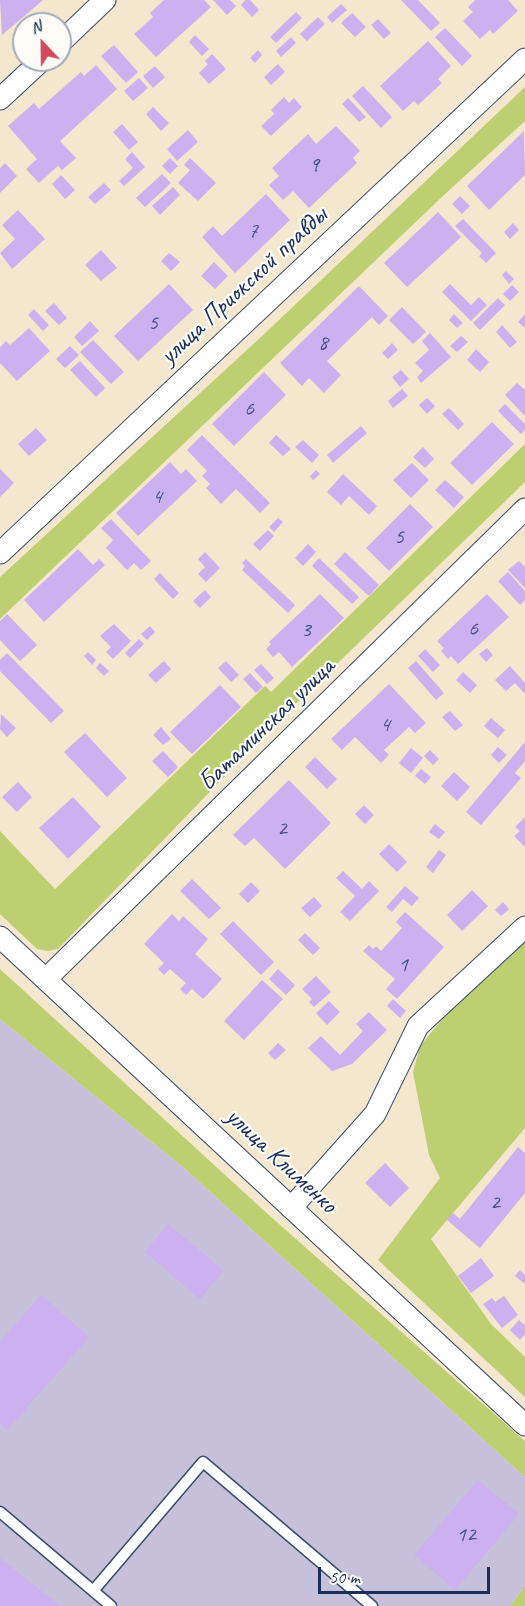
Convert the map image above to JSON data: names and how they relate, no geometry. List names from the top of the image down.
{
  "streets": {
    "street": ["улица Приокской правды", "Батаминская улица", "улица Клименко"]
  },
  "crossings": [
    ["Батаминская улица", "улица Клименко"]
  ],
  "house_numbers": [
    "9",
    "7",
    "5",
    "8",
    "6",
    "4",
    "5",
    "6",
    "3",
    "4",
    "2",
    "1",
    "2",
    "12"
  ],
  "scale_bar": "50 m",
  "north": "top"
}
